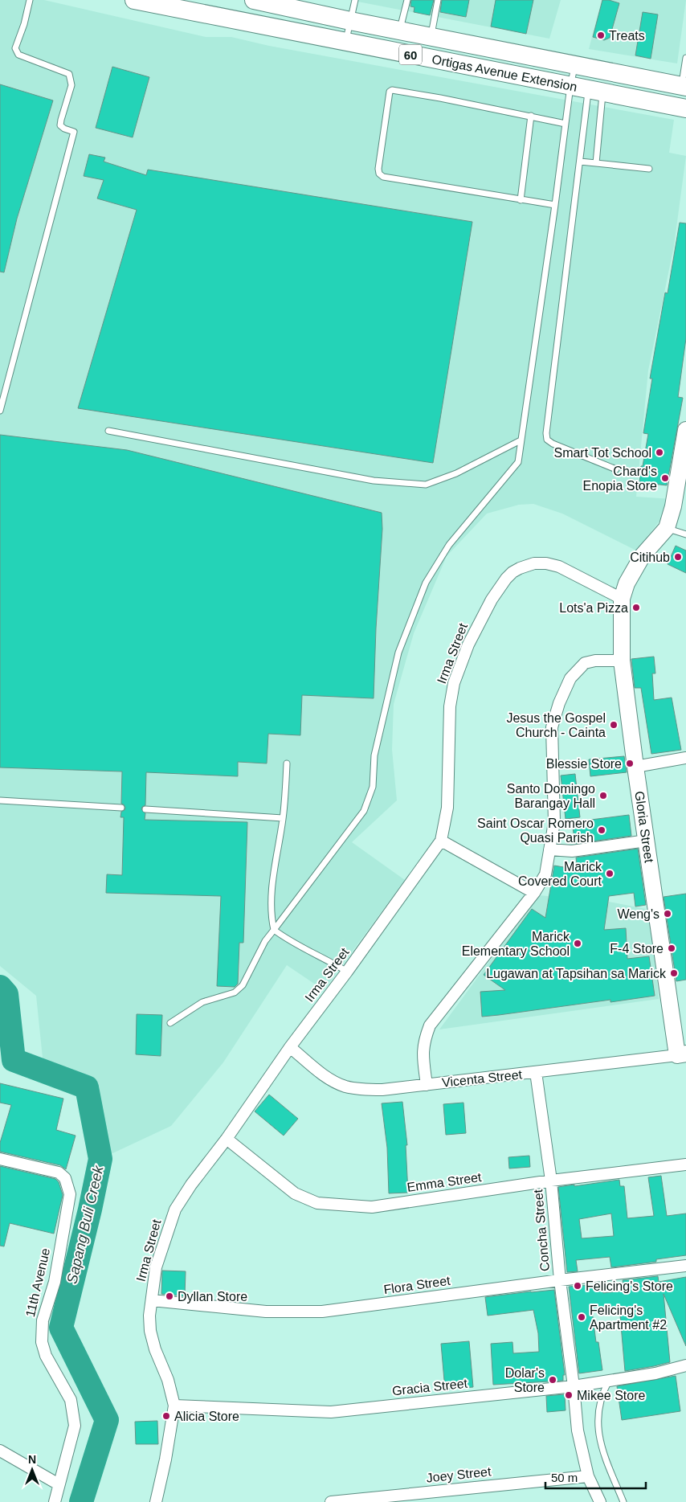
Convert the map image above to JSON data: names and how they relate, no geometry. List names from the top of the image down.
{
  "streets": {
    "main road": ["60", "Ortigas Avenue Extension"],
    "street": [
      "Irma Street",
      "Gloria Street",
      "Vicenta Street",
      "Emma Street",
      "Concha Street",
      "11th Avenue",
      "Flora Street",
      "Gracia Street",
      "Joey Street"
    ]
  },
  "crossings": [
    ["Irma Street", "Gloria Street"],
    ["Irma Street", "Vicenta Street"],
    ["Irma Street", "Emma Street"],
    ["Irma Street", "Flora Street"],
    ["Irma Street", "Gracia Street"],
    ["Gloria Street", "Vicenta Street"],
    ["Vicenta Street", "Concha Street"],
    ["Emma Street", "Concha Street"],
    ["Concha Street", "Flora Street"],
    ["Concha Street", "Gracia Street"],
    ["Concha Street", "Joey Street"]
  ],
  "water": ["Sapang Buli Creek"],
  "places": [
    "Treats",
    "Smart Tot School",
    "Chard's Enopia Store",
    "Citihub",
    "Lots'a Pizza",
    "Jesus the Gospel Church - Cainta",
    "Blessie Store",
    "Santo Domingo Barangay Hall",
    "Saint Oscar Romero Quasi Parish",
    "Marick Covered Court",
    "Weng's",
    "Marick Elementary School",
    "F-4 Store",
    "Lugawan at Tapsihan sa Marick",
    "Felicing's Store",
    "Dyllan Store",
    "Felicing's Apartment #2",
    "Dolar's Store",
    "Mikee Store",
    "Alicia Store"
  ],
  "scale_bar": "50 m",
  "north": "top"
}
